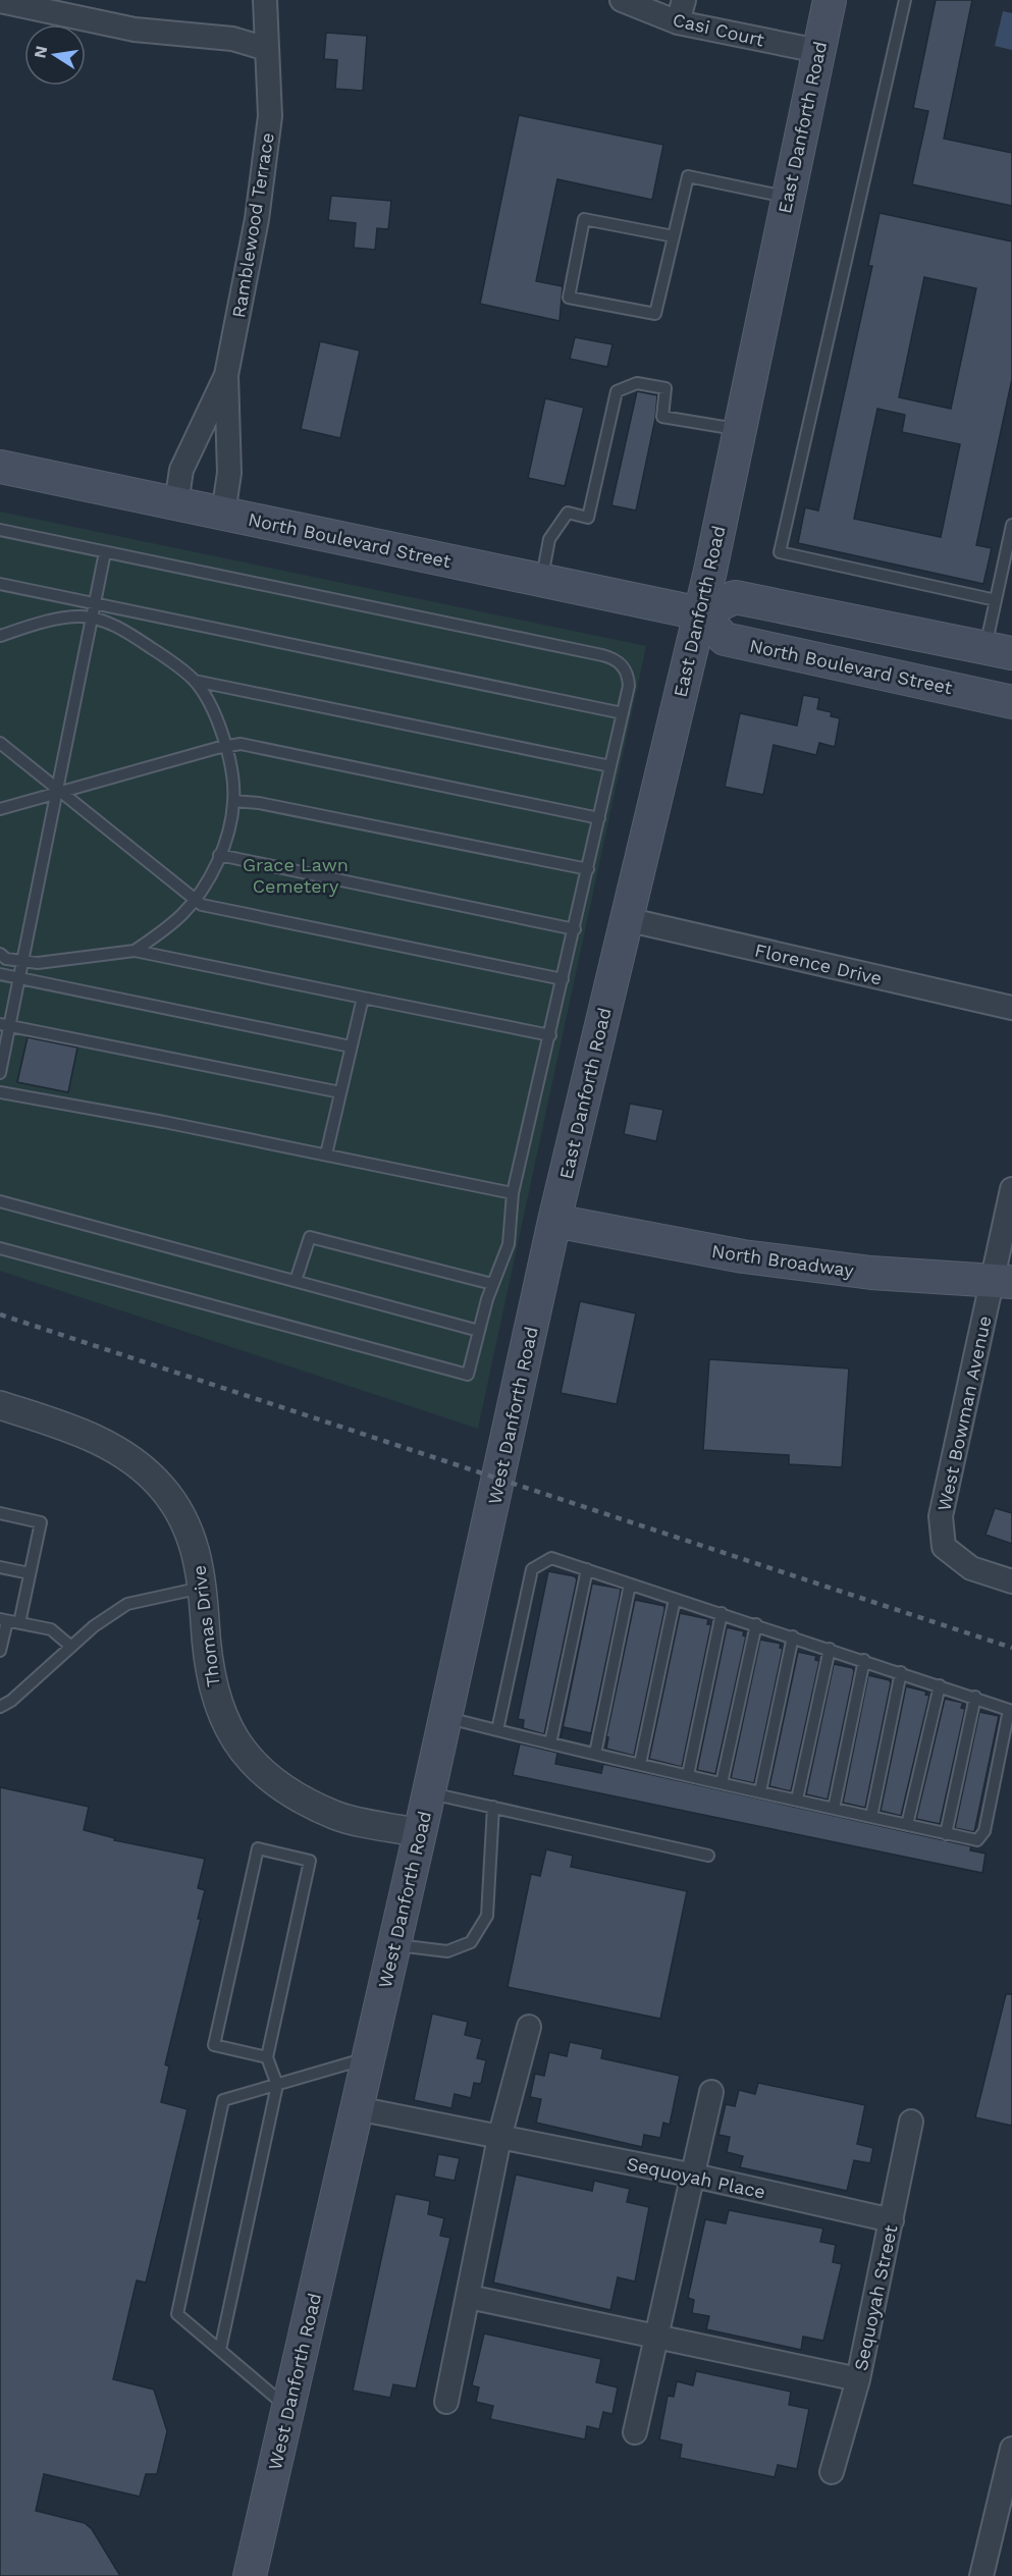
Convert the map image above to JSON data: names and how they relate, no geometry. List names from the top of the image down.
{
  "streets": {
    "main road": [
      "East Danforth Road",
      "North Boulevard Street",
      "North Broadway",
      "West Danforth Road"
    ],
    "street": [
      "Casi Court",
      "Ramblewood Terrace",
      "Florence Drive",
      "West Bowman Avenue",
      "Thomas Drive",
      "Sequoyah Place",
      "Sequoyah Street"
    ]
  },
  "crossings": [
    ["Casi Court", "East Danforth Road"],
    ["East Danforth Road", "North Boulevard Street"],
    ["East Danforth Road", "Florence Drive"],
    ["East Danforth Road", "North Broadway"],
    ["East Danforth Road", "West Danforth Road"],
    ["Ramblewood Terrace", "North Boulevard Street"],
    ["North Broadway", "West Bowman Avenue"],
    ["North Broadway", "West Danforth Road"],
    ["West Danforth Road", "Thomas Drive"],
    ["West Danforth Road", "Sequoyah Place"],
    ["Sequoyah Place", "Sequoyah Street"]
  ],
  "parks": ["Grace Lawn Cemetery"],
  "north": "left"
}
